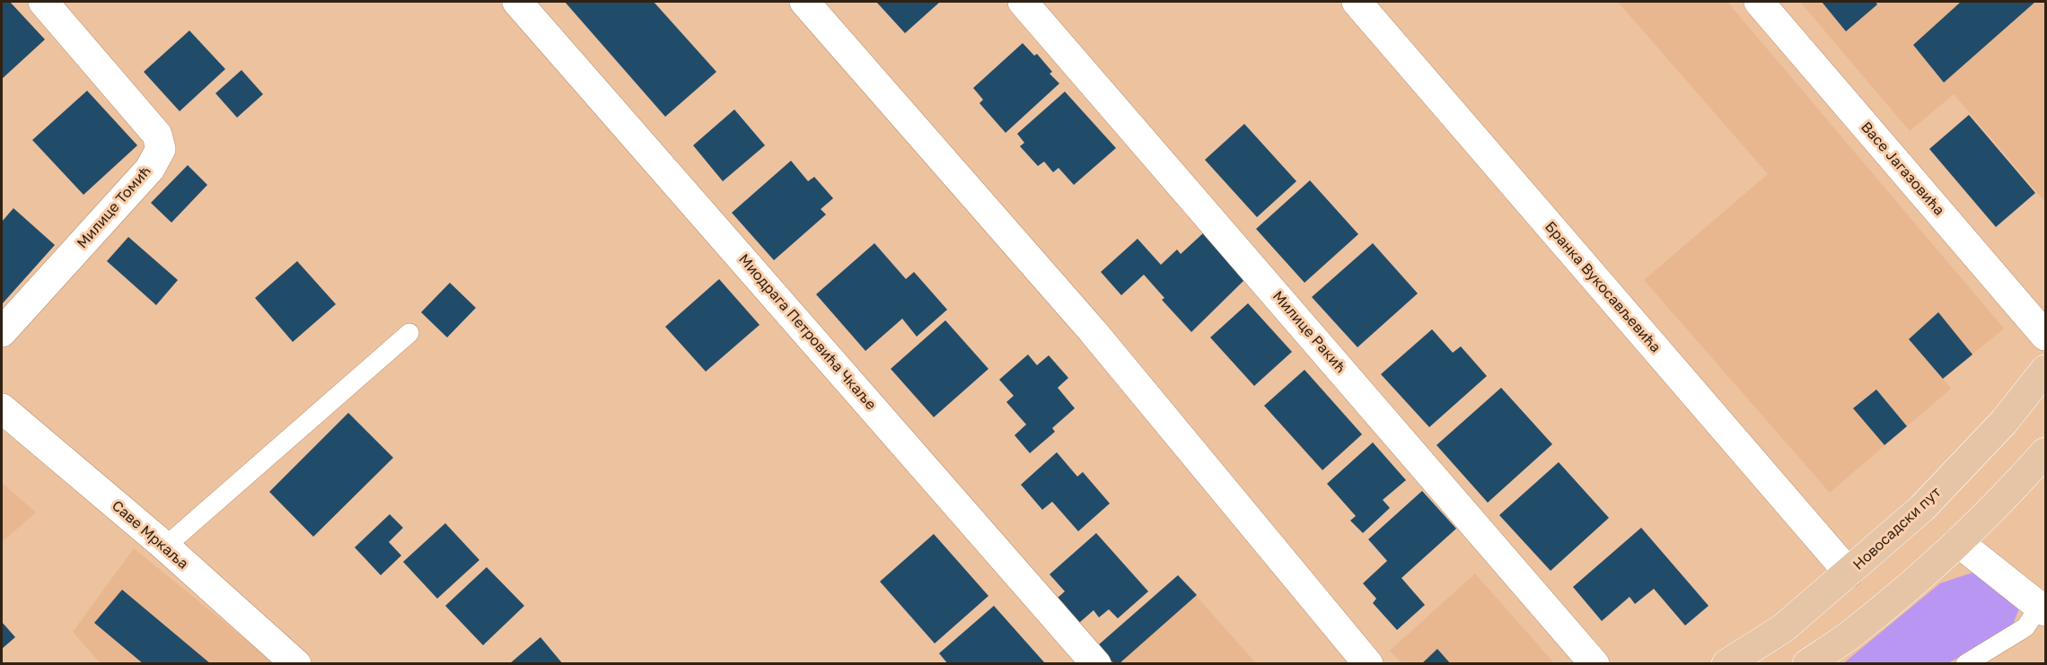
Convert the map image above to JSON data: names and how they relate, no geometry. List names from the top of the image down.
{
  "streets": {
    "main road": ["Новосадски пут"],
    "street": [
      "Васе Јагазовића",
      "Милице Томић",
      "Бранка Вукосављевића",
      "Миодрага Петровића Чкаље",
      "Милице Ракић",
      "Саве Мркаља"
    ]
  },
  "crossings": [
    ["Бранка Вукосављевића", "Новосадски пут"]
  ]
}
